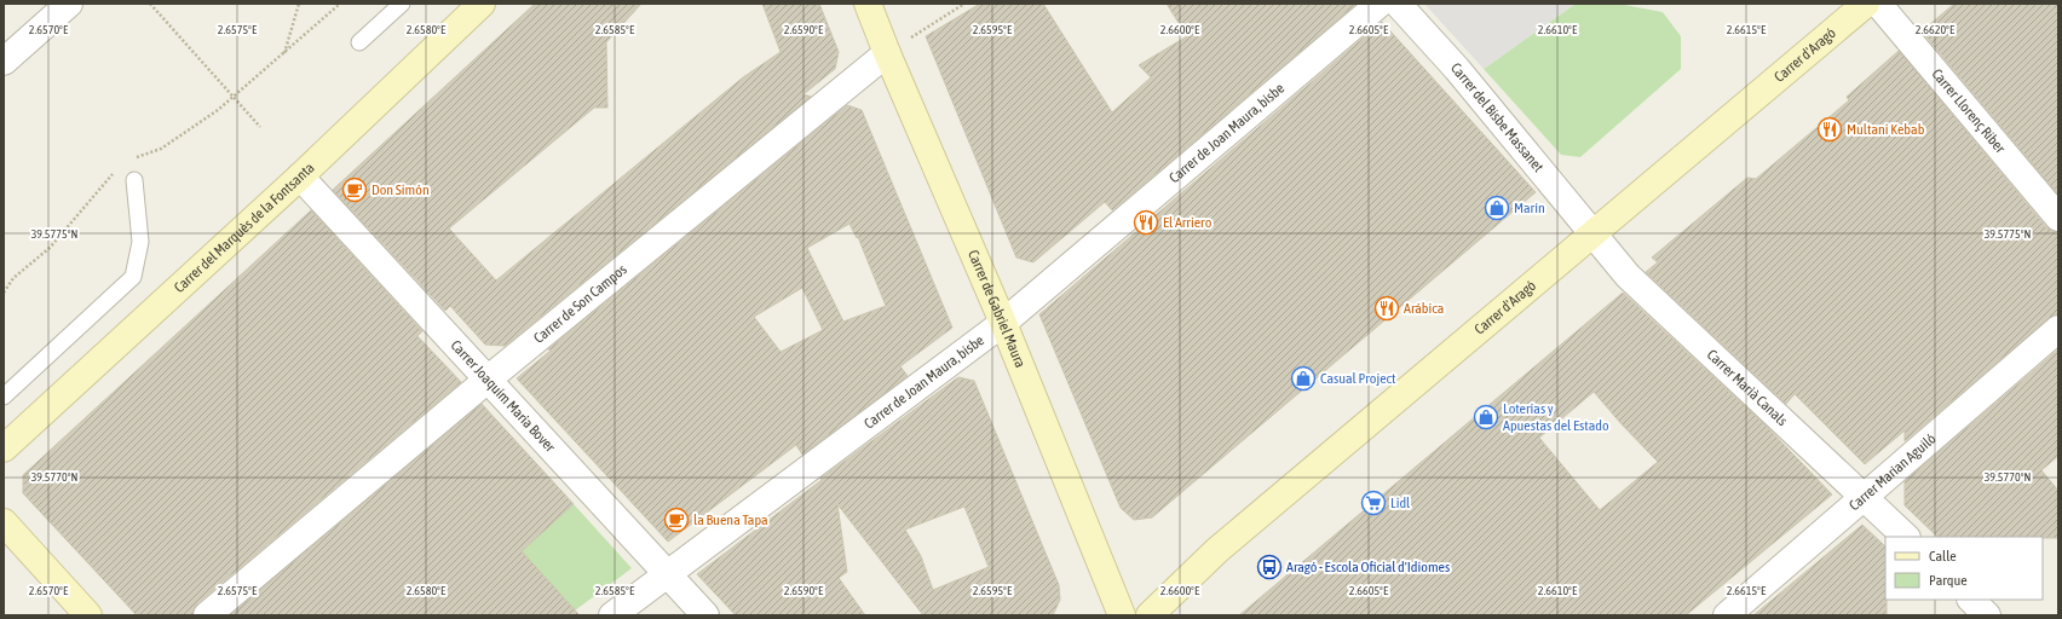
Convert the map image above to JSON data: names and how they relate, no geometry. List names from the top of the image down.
{
  "streets": {
    "street": [
      "Carrer d'Aragó",
      "Carrer Llorenç Riber",
      "Carrer del Bisbe Massanet",
      "Carrer de Joan Maura, bisbe",
      "Carrer del Marquès de la Fontsanta",
      "Carrer de Son Campos",
      "Carrer de Gabriel Maura",
      "Carrer Marià Canals",
      "Carrer Joaquim Maria Bover",
      "Carrer Marian Aguiló"
    ]
  },
  "crossings": [
    ["Carrer d'Aragó", "Carrer del Bisbe Massanet"],
    ["Carrer d'Aragó", "Carrer Marià Canals"],
    ["Carrer del Bisbe Massanet", "Carrer Marià Canals"],
    ["Carrer de Joan Maura, bisbe", "Carrer de Gabriel Maura"],
    ["Carrer de Joan Maura, bisbe", "Carrer Joaquim Maria Bover"],
    ["Carrer del Marquès de la Fontsanta", "Carrer Joaquim Maria Bover"],
    ["Carrer de Son Campos", "Carrer de Gabriel Maura"],
    ["Carrer de Son Campos", "Carrer Joaquim Maria Bover"],
    ["Carrer Marià Canals", "Carrer Marian Aguiló"]
  ],
  "places": {
    "restaurant": ["Multani Kebab", "El Arriero", "Arábica"],
    "cafe": ["Don Simón", "la Buena Tapa"],
    "shop": ["Marín", "Casual Project", "Loterías y Apuestas del Estado"],
    "supermarket": ["Lidl"],
    "bus stop": ["Aragó - Escola Oficial d'Idiomes"]
  },
  "legend": ["Calle", "Parque"],
  "coordinates": [
    "2.6570°E",
    "2.6575°E",
    "2.6580°E",
    "2.6585°E",
    "2.6590°E",
    "2.6595°E",
    "2.6600°E",
    "2.6605°E",
    "2.6610°E",
    "2.6615°E",
    "2.6620°E",
    "39.5775°N",
    "39.5770°N"
  ]
}
